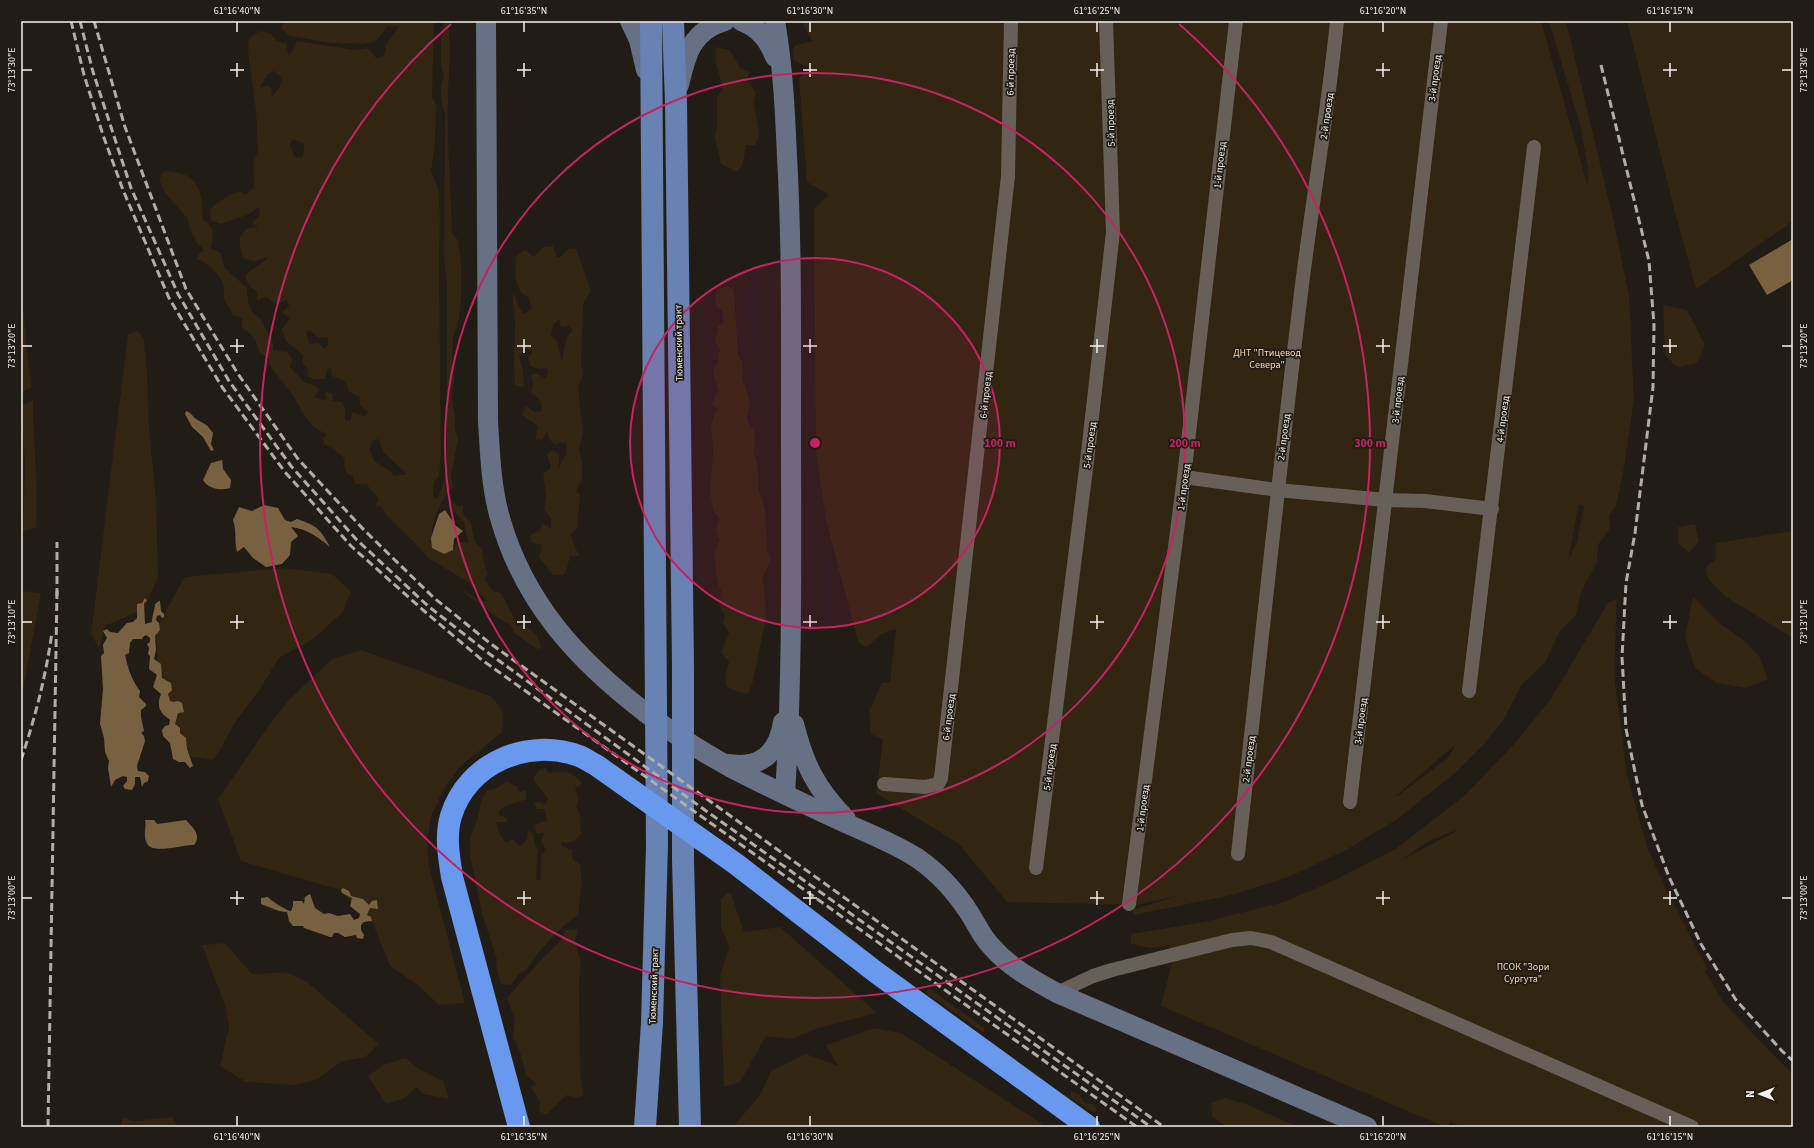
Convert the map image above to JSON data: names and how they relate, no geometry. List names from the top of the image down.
{
  "streets": {
    "main road": ["Тюменский тракт"],
    "street": [
      "6-й проезд",
      "3-й проезд",
      "2-й проезд",
      "5-й проезд",
      "1-й проезд",
      "4-й проезд"
    ]
  },
  "parks": ["ДНТ \"Птицевод Севера\"", "ПСОК \"Зори Сургута\""],
  "north": "left",
  "coordinates": [
    "61°16'40\"N",
    "61°16'35\"N",
    "61°16'30\"N",
    "61°16'25\"N",
    "61°16'20\"N",
    "61°16'15\"N",
    "73°13'30\"E",
    "73°13'20\"E",
    "73°13'10\"E",
    "73°13'00\"E"
  ],
  "rings": ["100 m", "200 m", "300 m"]
}
